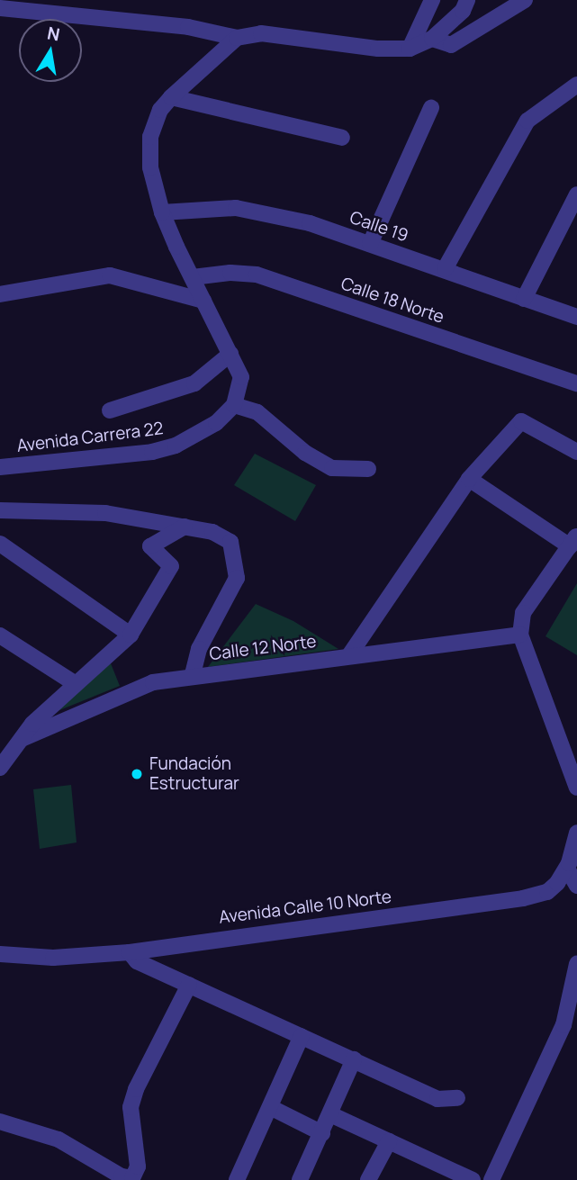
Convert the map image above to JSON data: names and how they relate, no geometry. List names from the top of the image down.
{
  "streets": {
    "street": [
      "Calle 19",
      "Calle 18 Norte",
      "Avenida Carrera 22",
      "Calle 12 Norte",
      "Avenida Calle 10 Norte"
    ]
  },
  "places": ["Fundación Estructurar"],
  "north": "top"
}
